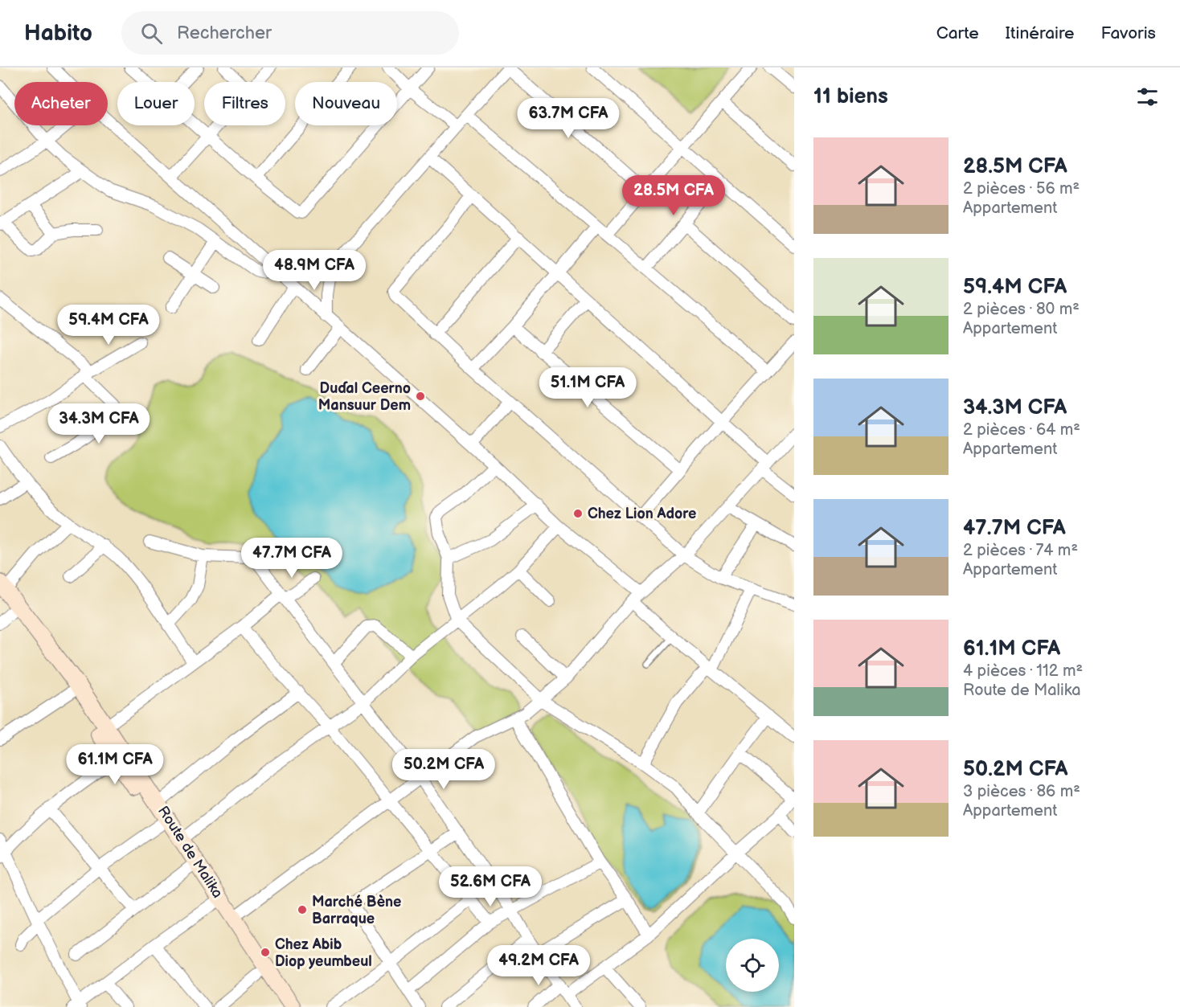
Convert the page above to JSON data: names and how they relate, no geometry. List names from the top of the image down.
{
  "streets": {
    "main road": ["Route de Malika"]
  },
  "places": [
    "Duɗal Ceerno Mansuur Dem",
    "Chez Lion Adore",
    "Marché Bène Barraque",
    "Chez Abib Diop yeumbeul"
  ],
  "page": {
    "header": "Habito",
    "search": "Rechercher",
    "nav": ["Carte", "Itinéraire", "Favoris"],
    "heading": "11 biens",
    "chip": [
      "Acheter",
      "Louer",
      "Filtres",
      "Nouveau"
    ],
    "price": [
      "63.7M CFA",
      "28.5M CFA",
      "48.9M CFA",
      "59.4M CFA",
      "51.1M CFA",
      "34.3M CFA",
      "47.7M CFA",
      "61.1M CFA",
      "50.2M CFA",
      "52.6M CFA",
      "49.2M CFA"
    ],
    "list": [
      {
        "name": "28.5M CFA",
        "note": "2 pièces · 56 m² · Appartement"
      },
      {
        "name": "59.4M CFA",
        "note": "2 pièces · 80 m² · Appartement"
      },
      {
        "name": "34.3M CFA",
        "note": "2 pièces · 64 m² · Appartement"
      },
      {
        "name": "47.7M CFA",
        "note": "2 pièces · 74 m² · Appartement"
      },
      {
        "name": "61.1M CFA",
        "note": "4 pièces · 112 m² · Route de Malika"
      },
      {
        "name": "50.2M CFA",
        "note": "3 pièces · 86 m² · Appartement"
      }
    ]
  }
}
